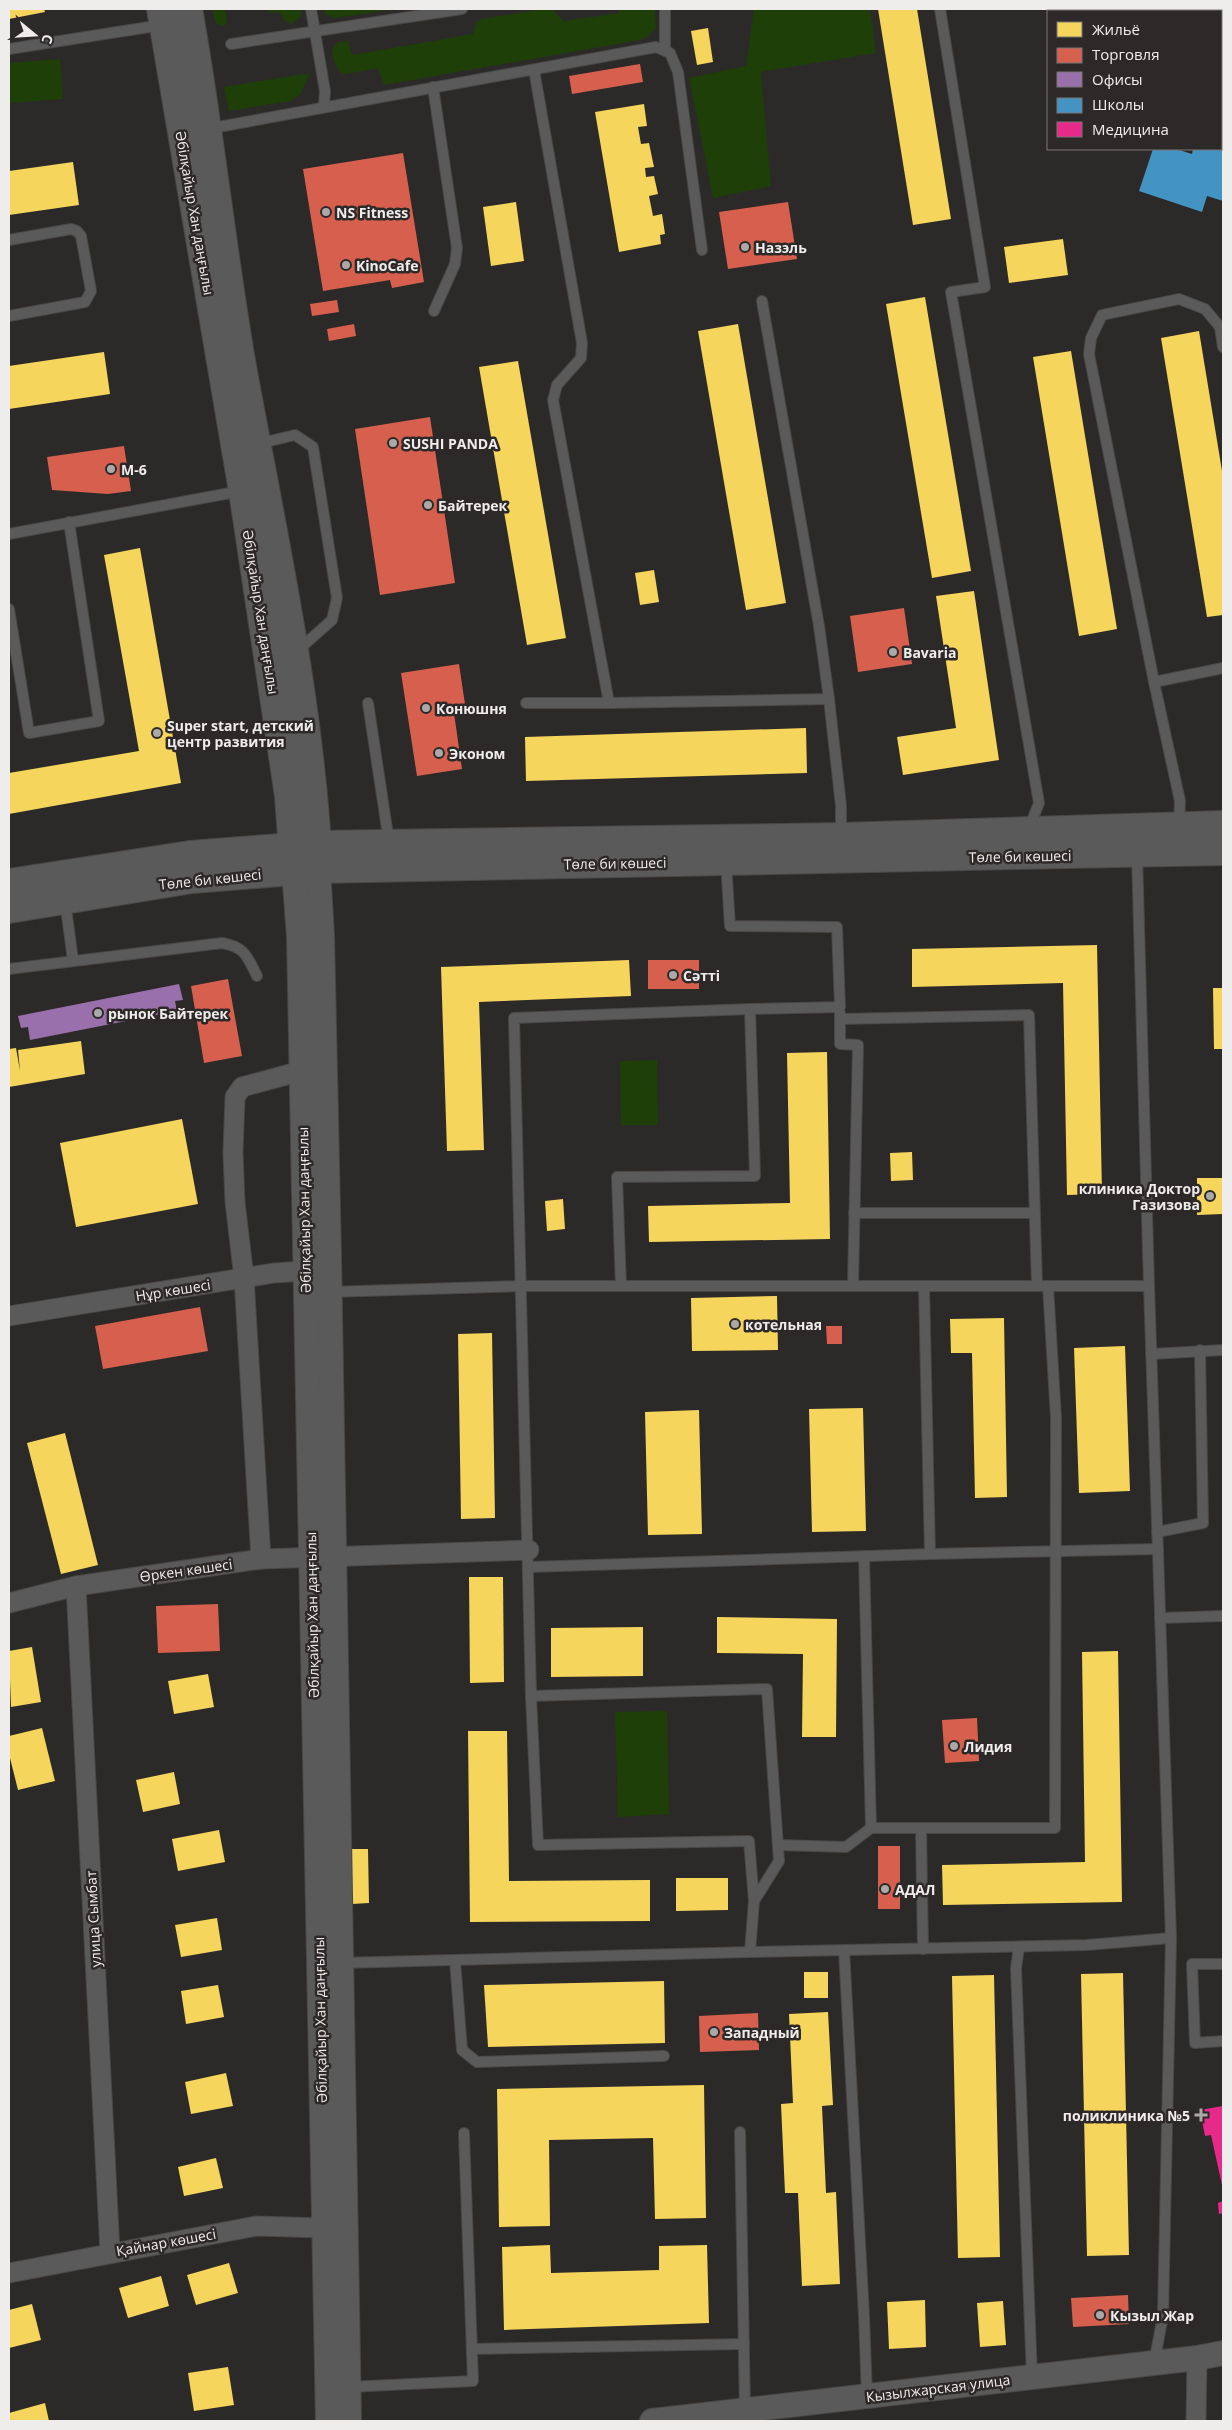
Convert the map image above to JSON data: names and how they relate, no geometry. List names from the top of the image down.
{
  "streets": {
    "main road": ["Әбілқайыр Хан даңғылы", "Төле би көшесі"],
    "street": [
      "Нұр көшесі",
      "Өркен көшесі",
      "улица Сымбат",
      "Қайнар көшесі",
      "Кызылжарская улица"
    ]
  },
  "crossings": [
    ["Әбілқайыр Хан даңғылы", "Төле би көшесі"],
    ["Әбілқайыр Хан даңғылы", "Нұр көшесі"],
    ["Әбілқайыр Хан даңғылы", "Өркен көшесі"],
    ["Әбілқайыр Хан даңғылы", "Қайнар көшесі"],
    ["Өркен көшесі", "улица Сымбат"],
    ["улица Сымбат", "Қайнар көшесі"]
  ],
  "places": {
    "other": [
      "NS Fitness",
      "Назэль",
      "KinoCafe",
      "SUSHI PANDA",
      "M-6",
      "Байтерек",
      "Bavaria",
      "Конюшня",
      "Super start, детский центр развития",
      "Эконом",
      "Cәтті",
      "рынок Байтерек",
      "клиника Доктор Газизова",
      "котельная",
      "Лидия",
      "АДАЛ",
      "Западный",
      "Кызыл Жар"
    ],
    "health": ["поликлиника №5"]
  },
  "legend": [
    "Жильё",
    "Торговля",
    "Офисы",
    "Школы",
    "Медицина"
  ],
  "north": "right"
}
